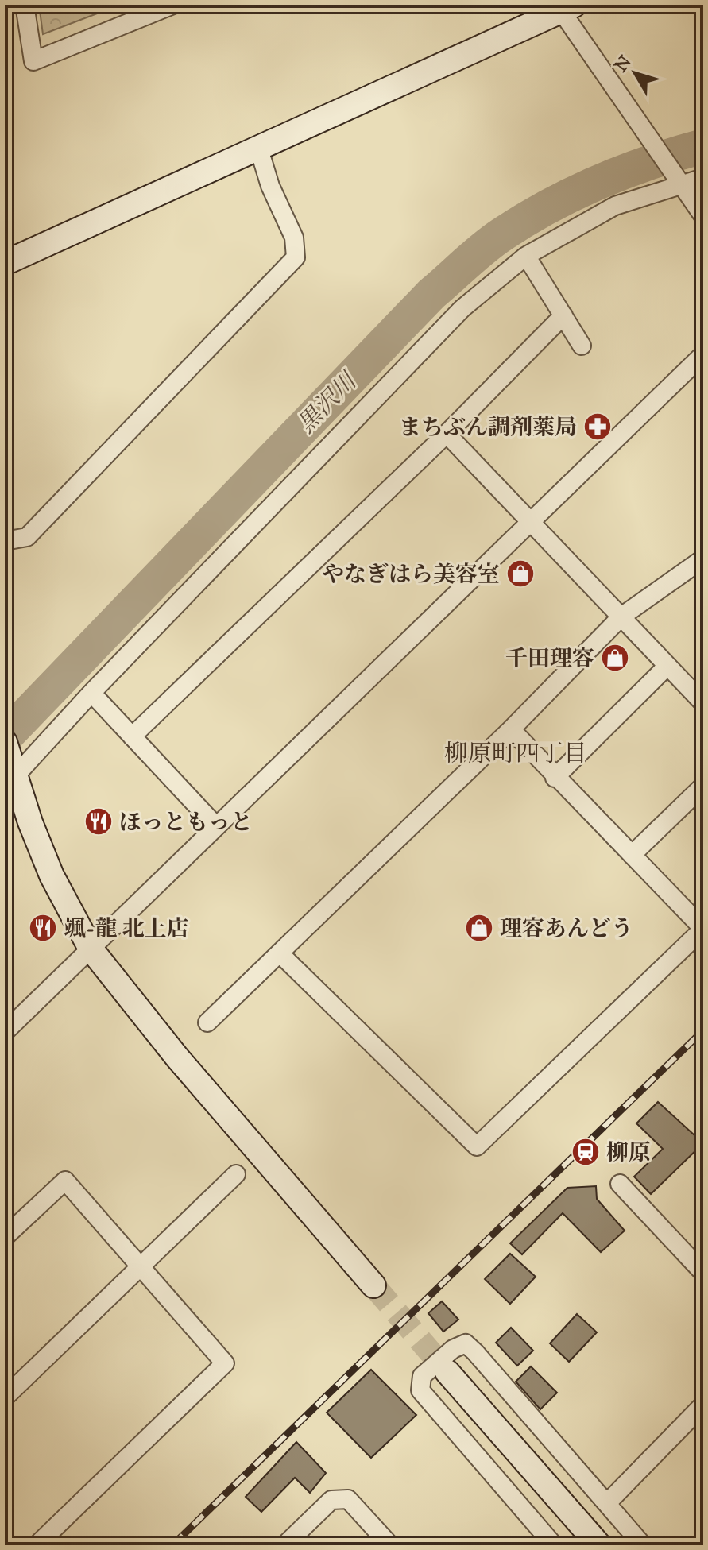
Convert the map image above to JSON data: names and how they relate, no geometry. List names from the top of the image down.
{
  "districts": ["柳原町四丁目"],
  "water": ["黒沢川"],
  "places": {
    "pharmacy": ["まちぶん調剤薬局"],
    "shop": ["やなぎはら美容室", "千田理容", "理容あんどう"],
    "restaurant": ["ほっともっと", "颯-龍 北上店"],
    "station": ["柳原"]
  },
  "north": "top left"
}
